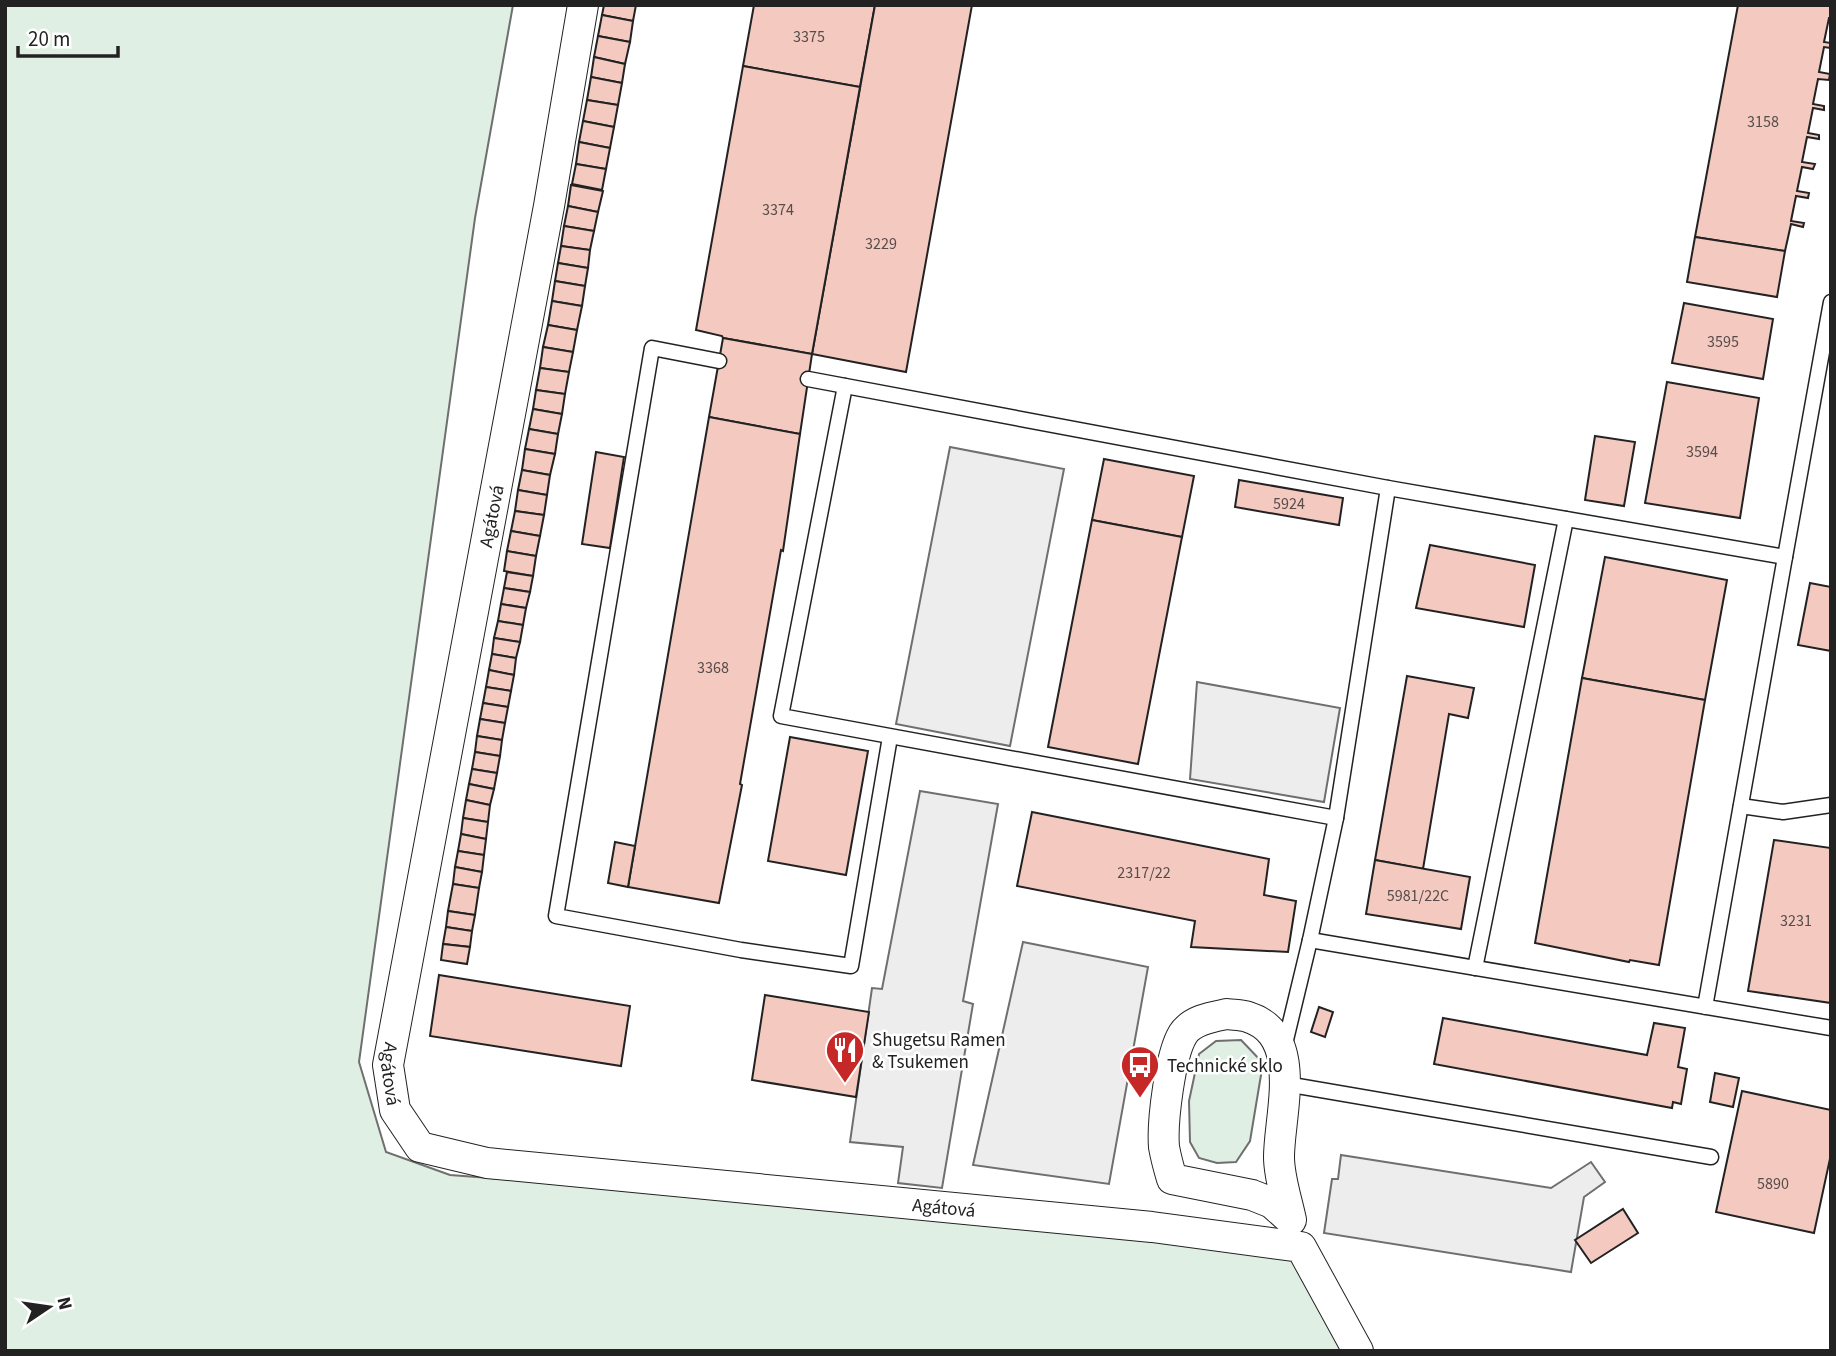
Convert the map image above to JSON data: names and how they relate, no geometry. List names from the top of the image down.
{
  "streets": {
    "street": ["Agátová"]
  },
  "places": {
    "restaurant": ["Shugetsu Ramen & Tsukemen"],
    "bus stop": ["Technické sklo"]
  },
  "house_numbers": [
    "3375",
    "3158",
    "3374",
    "3229",
    "3595",
    "3594",
    "5924",
    "3368",
    "2317/22",
    "5981/22C",
    "3231",
    "5890"
  ],
  "scale_bar": "20 m",
  "north": "right"
}
